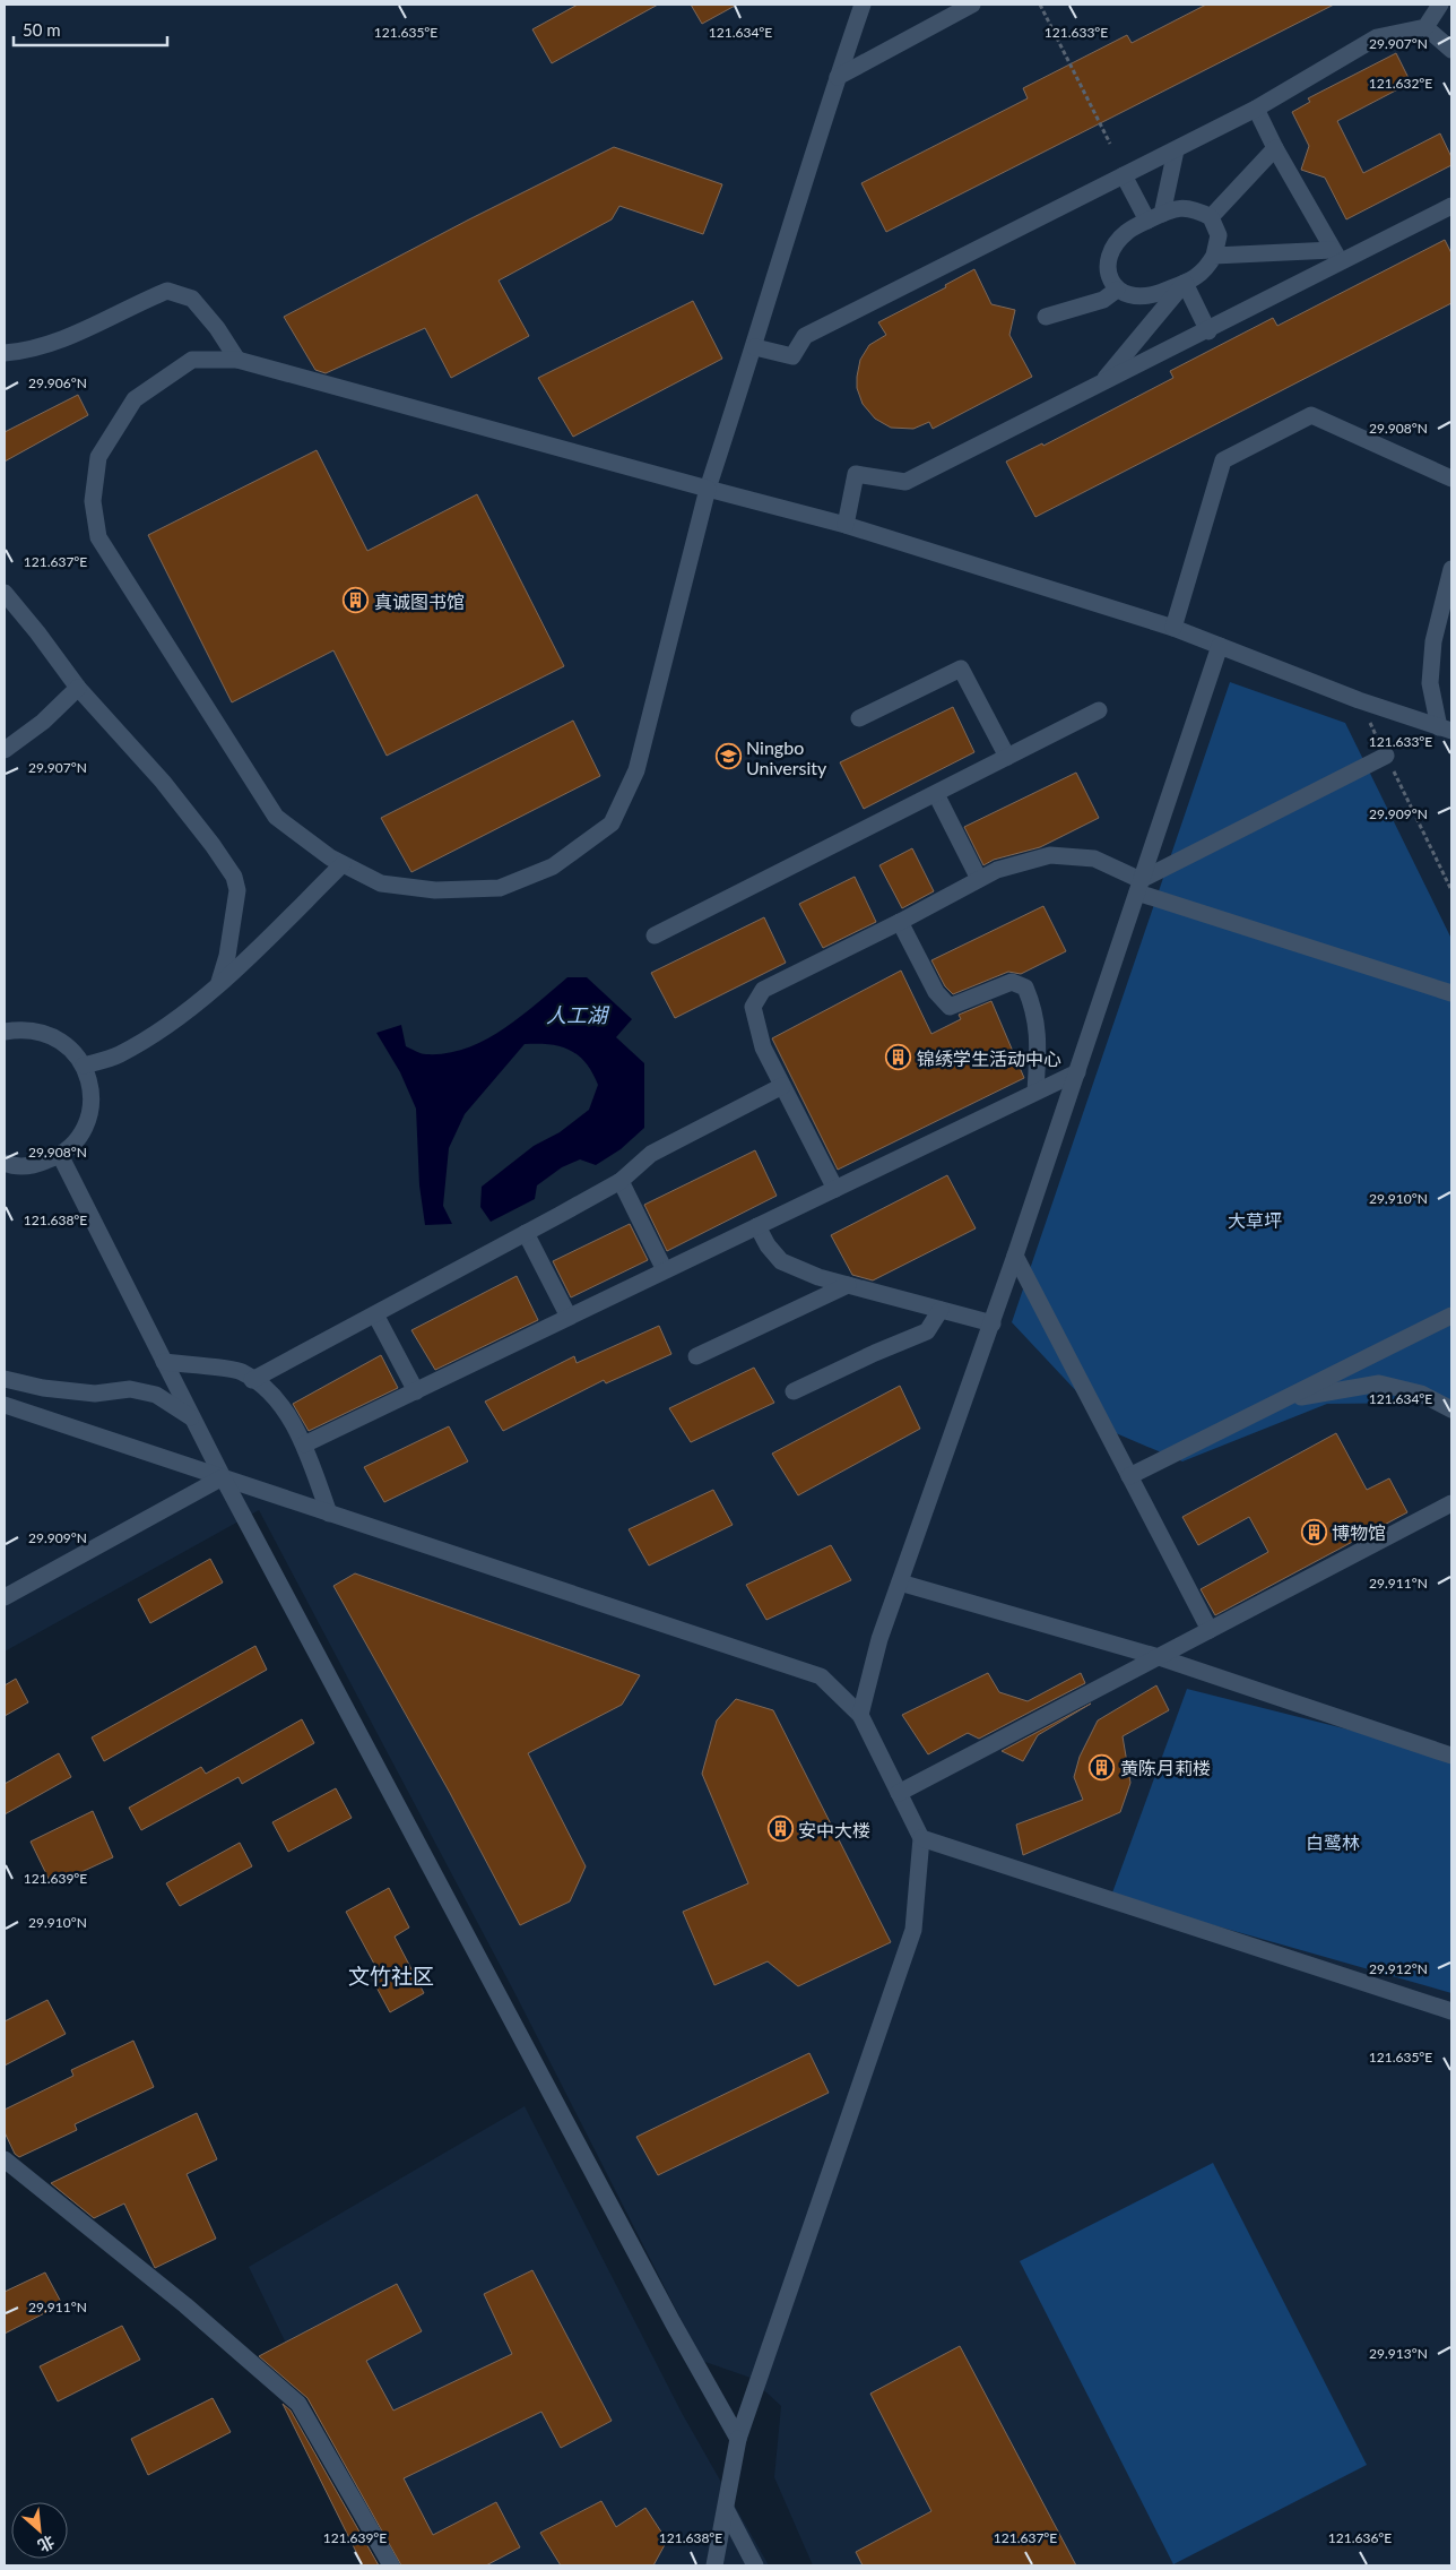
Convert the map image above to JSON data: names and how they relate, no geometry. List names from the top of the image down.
{
  "districts": ["文竹社区"],
  "water": ["人工湖"],
  "parks": ["大草坪", "白鹭林"],
  "places": {
    "building": [
      "真诚图书馆",
      "锦绣学生活动中心",
      "博物馆",
      "黄陈月莉楼",
      "安中大楼"
    ],
    "school or university": ["Ningbo University"]
  },
  "scale_bar": "50 m",
  "north": "bottom right",
  "coordinates": [
    "121.635°E",
    "121.634°E",
    "121.633°E",
    "29.907°N",
    "121.632°E",
    "29.906°N",
    "29.908°N",
    "121.637°E",
    "29.909°N",
    "29.910°N",
    "121.638°E",
    "29.911°N",
    "121.639°E",
    "29.912°N",
    "29.913°N",
    "121.636°E"
  ]
}
